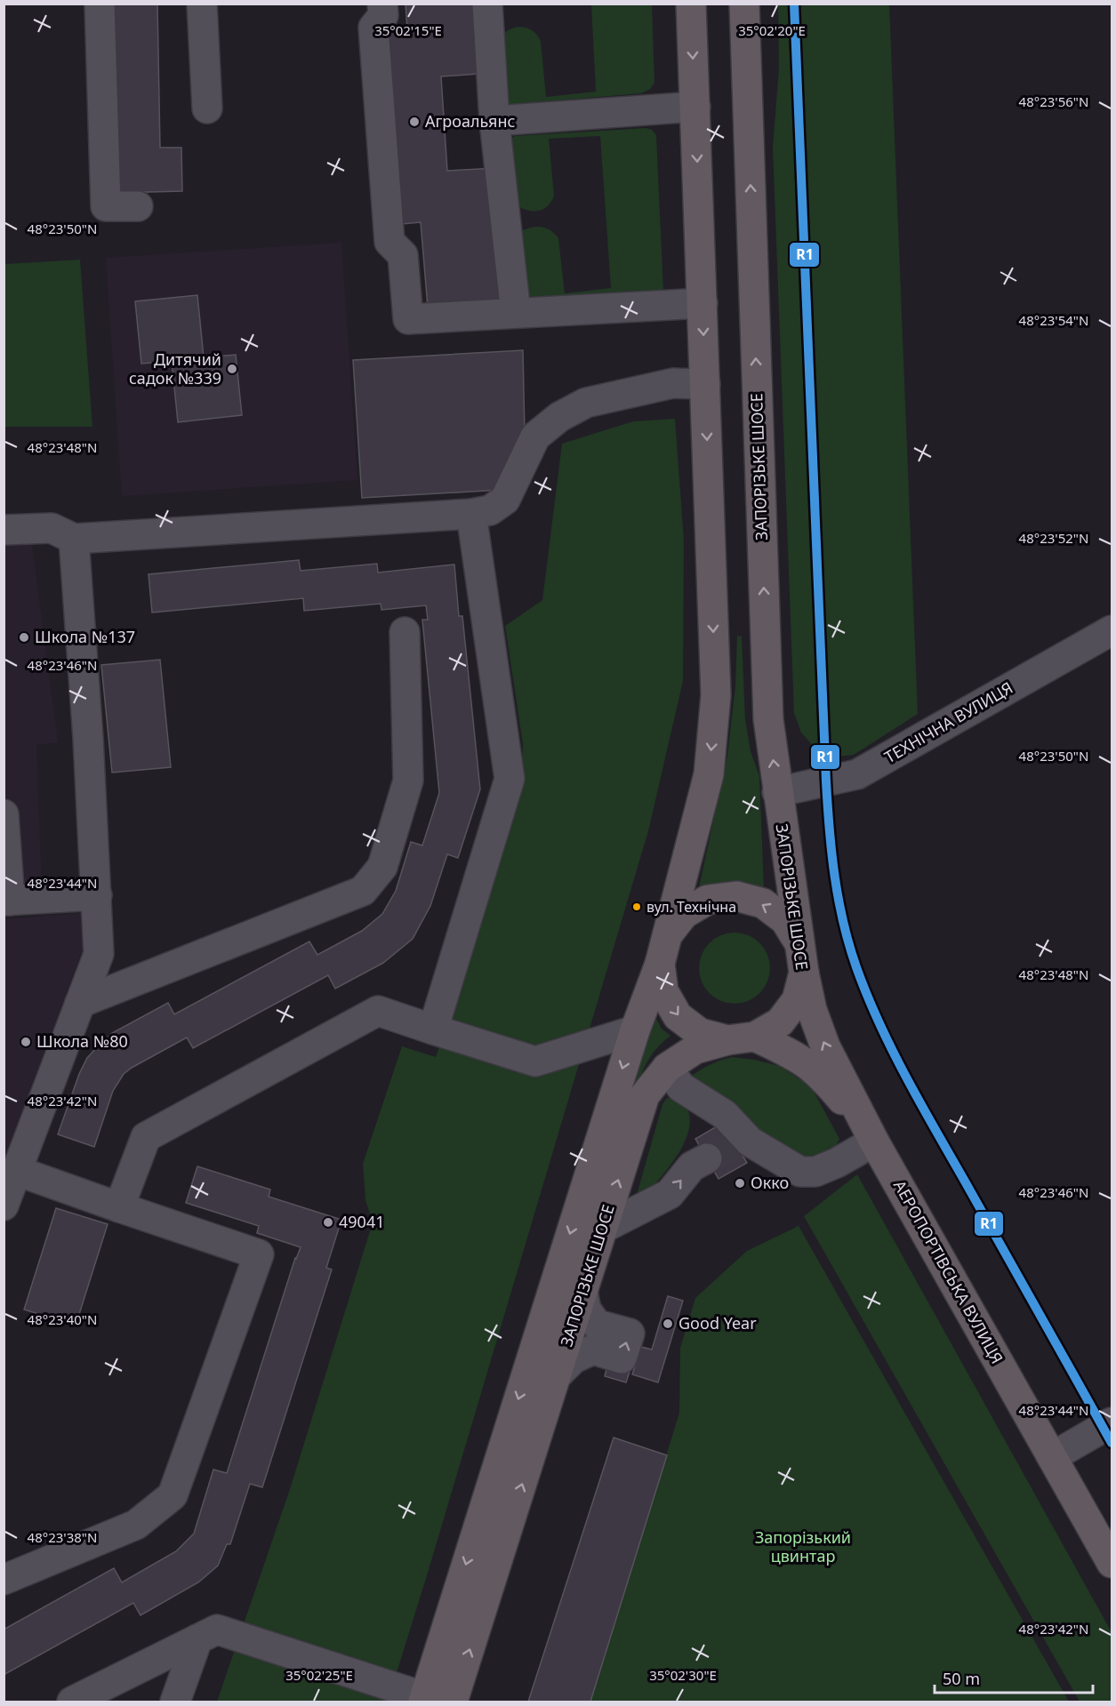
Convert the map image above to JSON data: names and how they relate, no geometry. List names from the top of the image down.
{
  "streets": {
    "main road": ["ЗАПОРІЗЬКЕ ШОСЕ", "АЕРОПОРТІВСЬКА ВУЛИЦЯ"],
    "street": ["ТЕХНІЧНА ВУЛИЦЯ"]
  },
  "crossings": [
    ["ЗАПОРІЗЬКЕ ШОСЕ", "ТЕХНІЧНА ВУЛИЦЯ"],
    ["ЗАПОРІЗЬКЕ ШОСЕ", "АЕРОПОРТІВСЬКА ВУЛИЦЯ"]
  ],
  "parks": ["Запорізький цвинтар"],
  "places": [
    "Агроальянс",
    "Дитячий садок №339",
    "Школа №137",
    "вул. Технічна",
    "Школа №80",
    "Окко",
    "49041",
    "Good Year"
  ],
  "lines": ["transit line R1"],
  "scale_bar": "50 m",
  "coordinates": [
    "35°02'15\"E",
    "35°02'20\"E",
    "48°23'56\"N",
    "48°23'50\"N",
    "48°23'54\"N",
    "48°23'48\"N",
    "48°23'52\"N",
    "48°23'46\"N",
    "48°23'44\"N",
    "48°23'42\"N",
    "48°23'40\"N",
    "48°23'38\"N",
    "35°02'25\"E",
    "35°02'30\"E"
  ]
}
